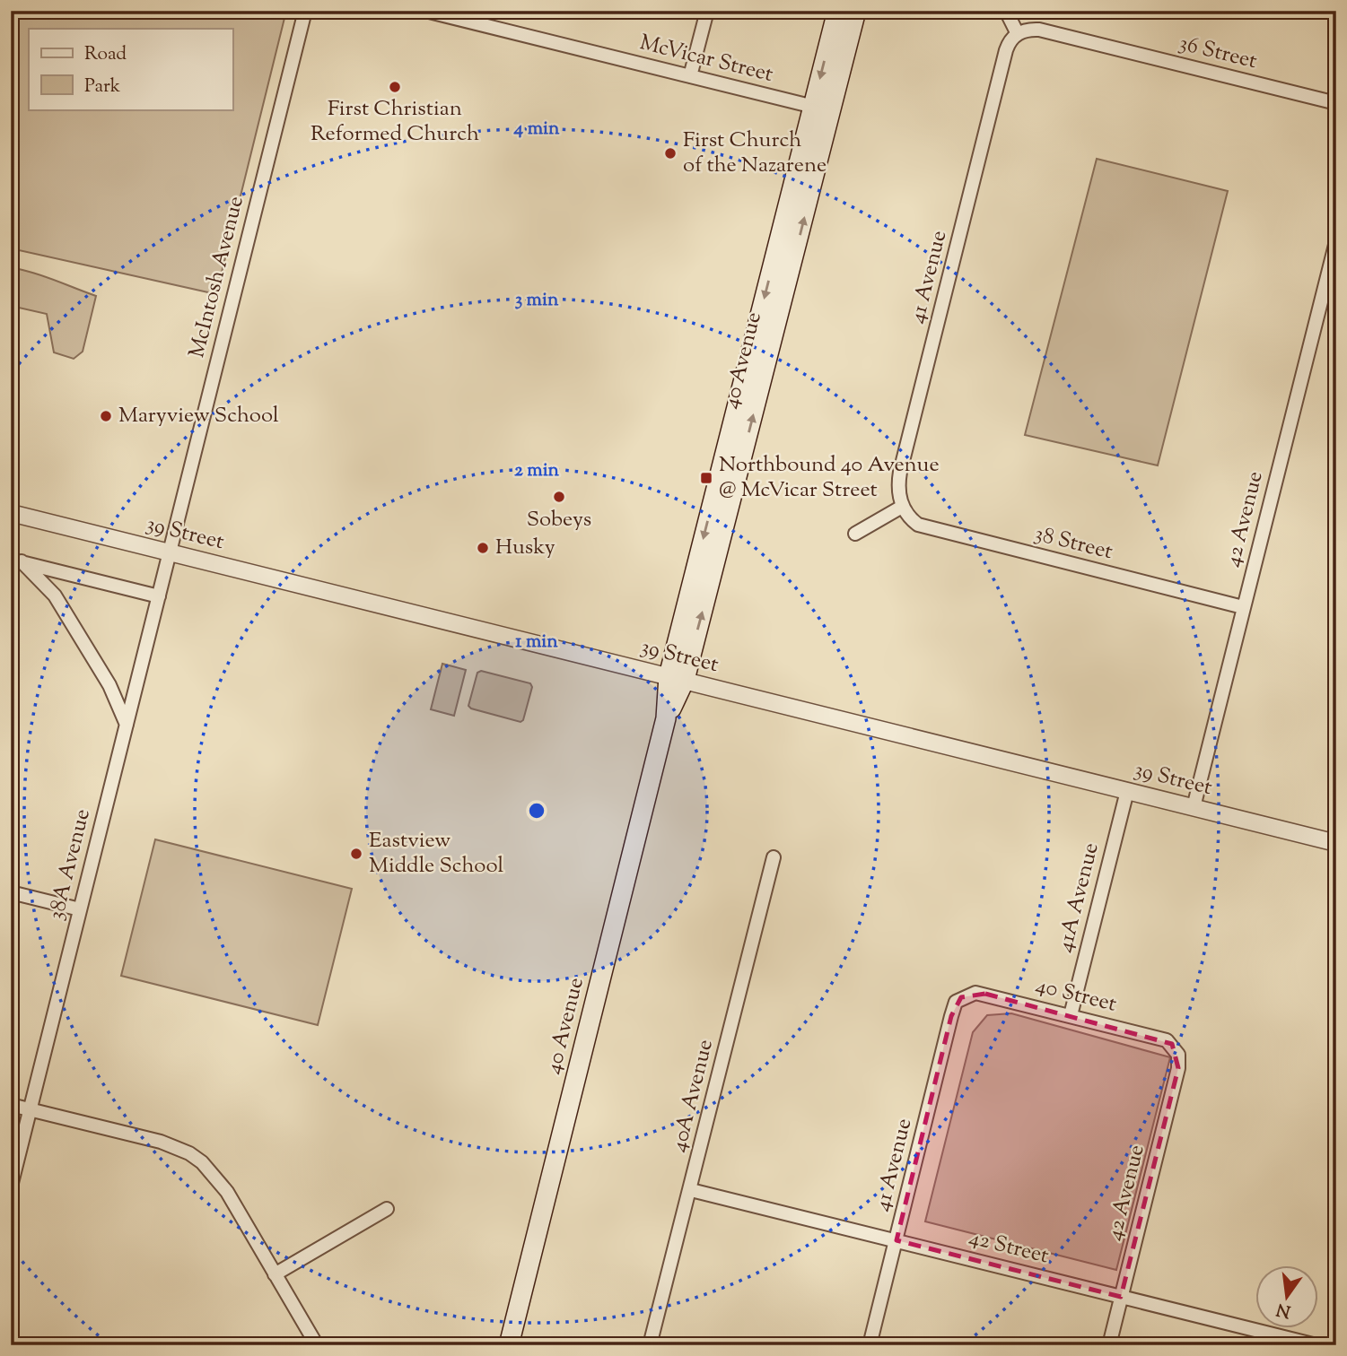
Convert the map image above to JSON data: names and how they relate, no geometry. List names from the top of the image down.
{
  "streets": {
    "main road": ["40 Avenue"],
    "street": [
      "36 Street",
      "McVicar Street",
      "McIntosh Avenue",
      "41 Avenue",
      "42 Avenue",
      "39 Street",
      "38 Street",
      "38A Avenue",
      "41A Avenue",
      "40 Street",
      "40A Avenue",
      "42 Street"
    ]
  },
  "crossings": [
    ["36 Street", "41 Avenue"],
    ["McVicar Street", "40 Avenue"],
    ["McIntosh Avenue", "39 Street"],
    ["McIntosh Avenue", "38A Avenue"],
    ["41 Avenue", "38 Street"],
    ["41 Avenue", "40 Street"],
    ["41 Avenue", "42 Street"],
    ["40 Avenue", "39 Street"],
    ["42 Avenue", "39 Street"],
    ["42 Avenue", "38 Street"],
    ["42 Avenue", "40 Street"],
    ["42 Avenue", "42 Street"],
    ["39 Street", "38A Avenue"],
    ["39 Street", "41A Avenue"],
    ["41A Avenue", "40 Street"],
    ["40A Avenue", "42 Street"]
  ],
  "places": {
    "other": [
      "First Christian Reformed Church",
      "First Church of the Nazarene",
      "Maryview School",
      "Sobeys",
      "Husky",
      "Eastview Middle School"
    ],
    "transit": ["Northbound 40 Avenue @ McVicar Street"]
  },
  "legend": ["Road", "Park"],
  "north": "bottom",
  "rings": [
    "4 min",
    "3 min",
    "2 min",
    "1 min"
  ]
}
